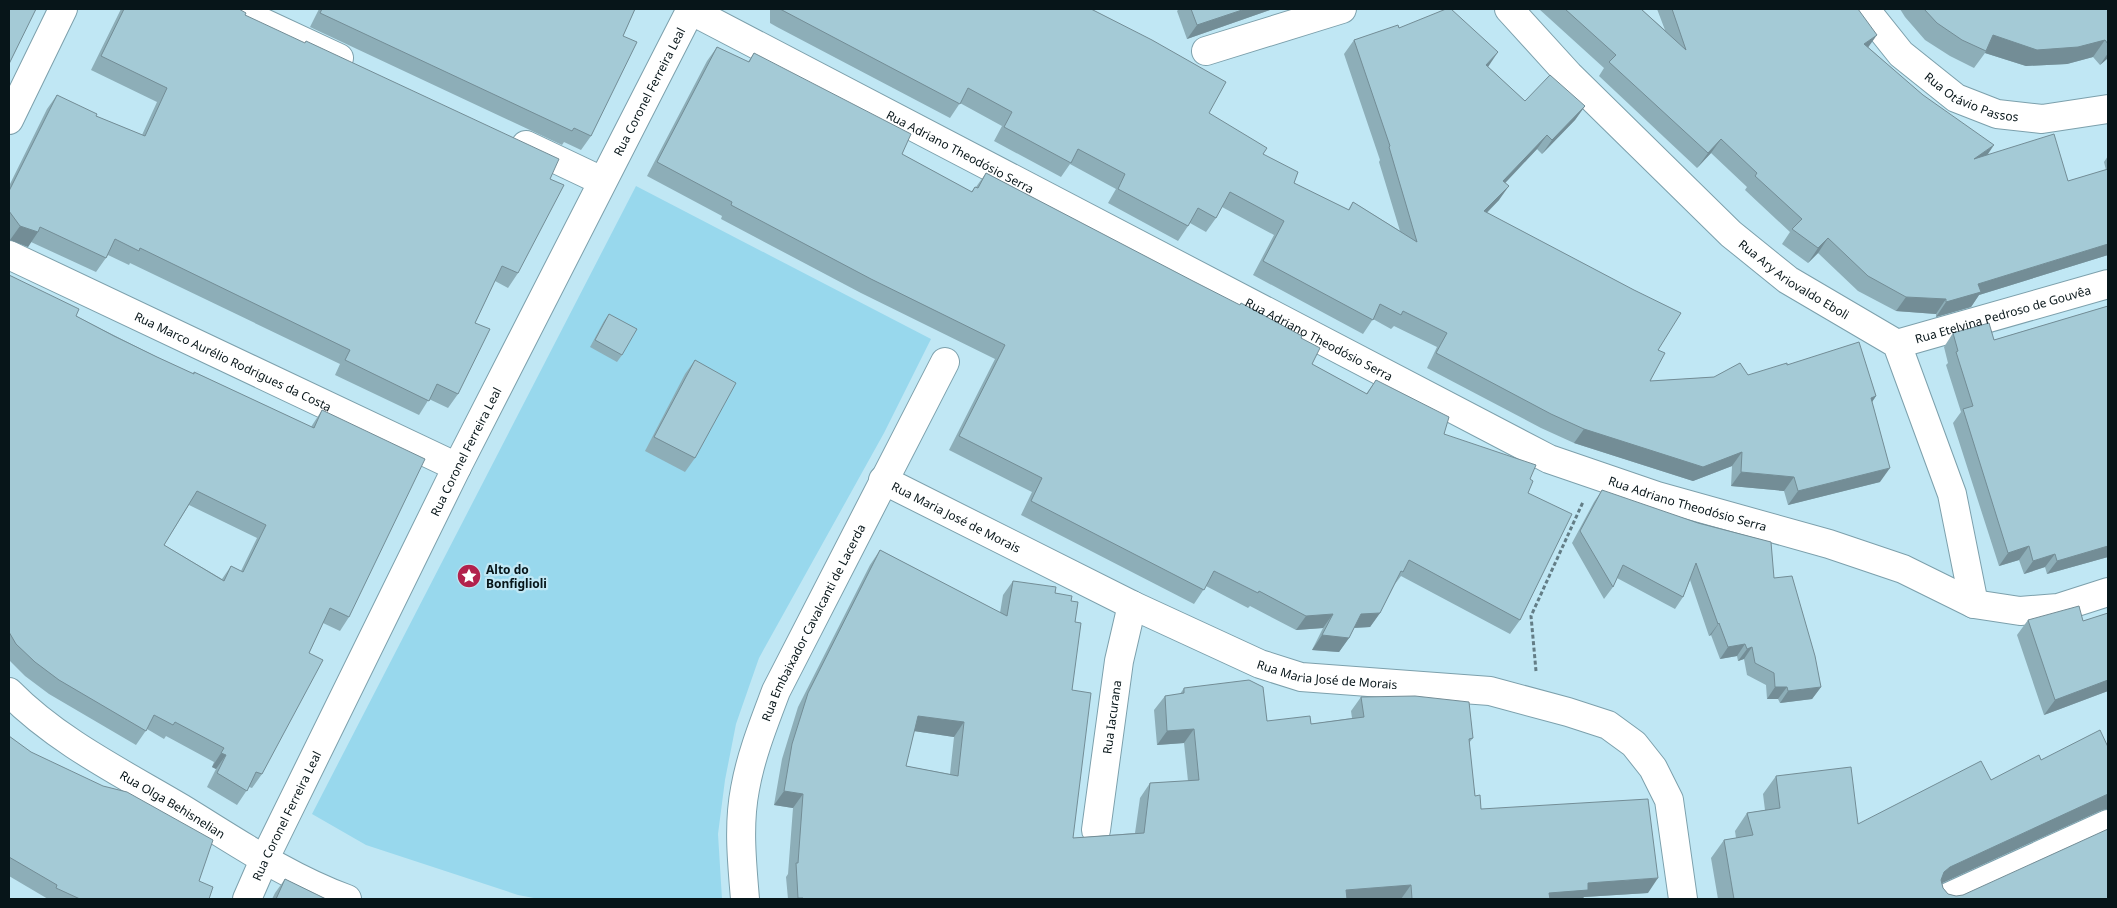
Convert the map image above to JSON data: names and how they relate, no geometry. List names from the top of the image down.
{
  "streets": {
    "street": [
      "Rua Coronel Ferreira Leal",
      "Rua Otávio Passos",
      "Rua Adriano Theodósio Serra",
      "Rua Ary Ariovaldo Eboli",
      "Rua Etelvina Pedroso de Gouvêa",
      "Rua Marco Aurélio Rodrigues da Costa",
      "Rua Maria José de Morais",
      "Rua Embaixador Cavalcanti de Lacerda",
      "Rua Iacurana",
      "Rua Olga Behisnelian"
    ]
  },
  "crossings": [
    ["Rua Coronel Ferreira Leal", "Rua Adriano Theodósio Serra"],
    ["Rua Coronel Ferreira Leal", "Rua Marco Aurélio Rodrigues da Costa"],
    ["Rua Coronel Ferreira Leal", "Rua Olga Behisnelian"],
    ["Rua Ary Ariovaldo Eboli", "Rua Etelvina Pedroso de Gouvêa"],
    ["Rua Maria José de Morais", "Rua Embaixador Cavalcanti de Lacerda"],
    ["Rua Maria José de Morais", "Rua Iacurana"]
  ],
  "places": {
    "place": ["Alto do Bonfiglioli"]
  }
}
